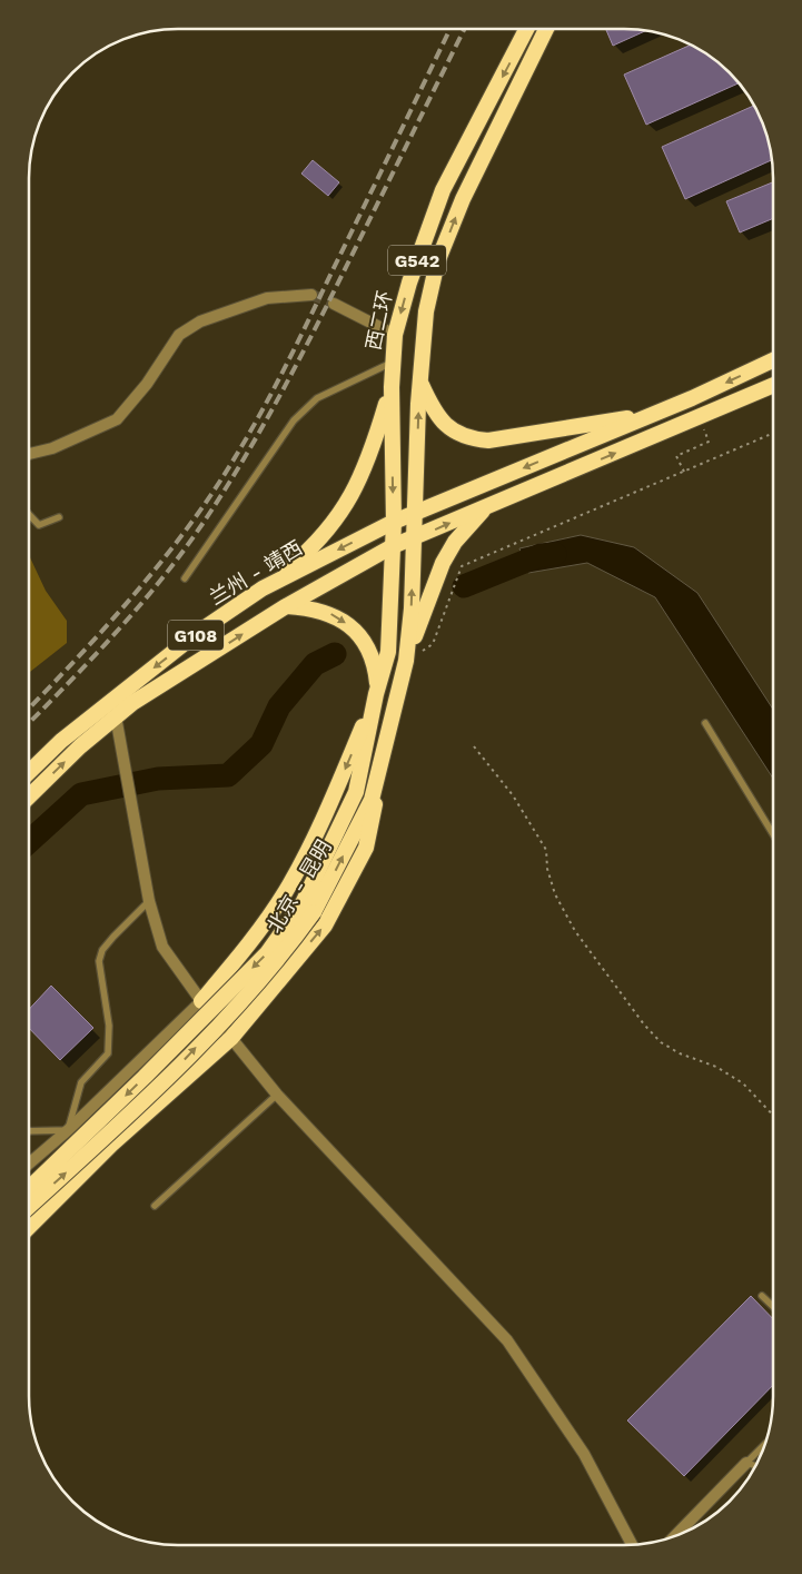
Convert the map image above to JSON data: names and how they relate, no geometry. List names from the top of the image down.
{
  "streets": {
    "highway": [
      "G542",
      "西二环",
      "兰州 - 靖西",
      "G108",
      "北京 - 昆明"
    ]
  },
  "crossings": [
    ["G542", "G108"],
    ["G542", "北京 - 昆明"],
    ["西二环", "兰州 - 靖西"],
    ["西二环", "G108"],
    ["西二环", "北京 - 昆明"],
    ["兰州 - 靖西", "G108"],
    ["G108", "北京 - 昆明"]
  ]
}
